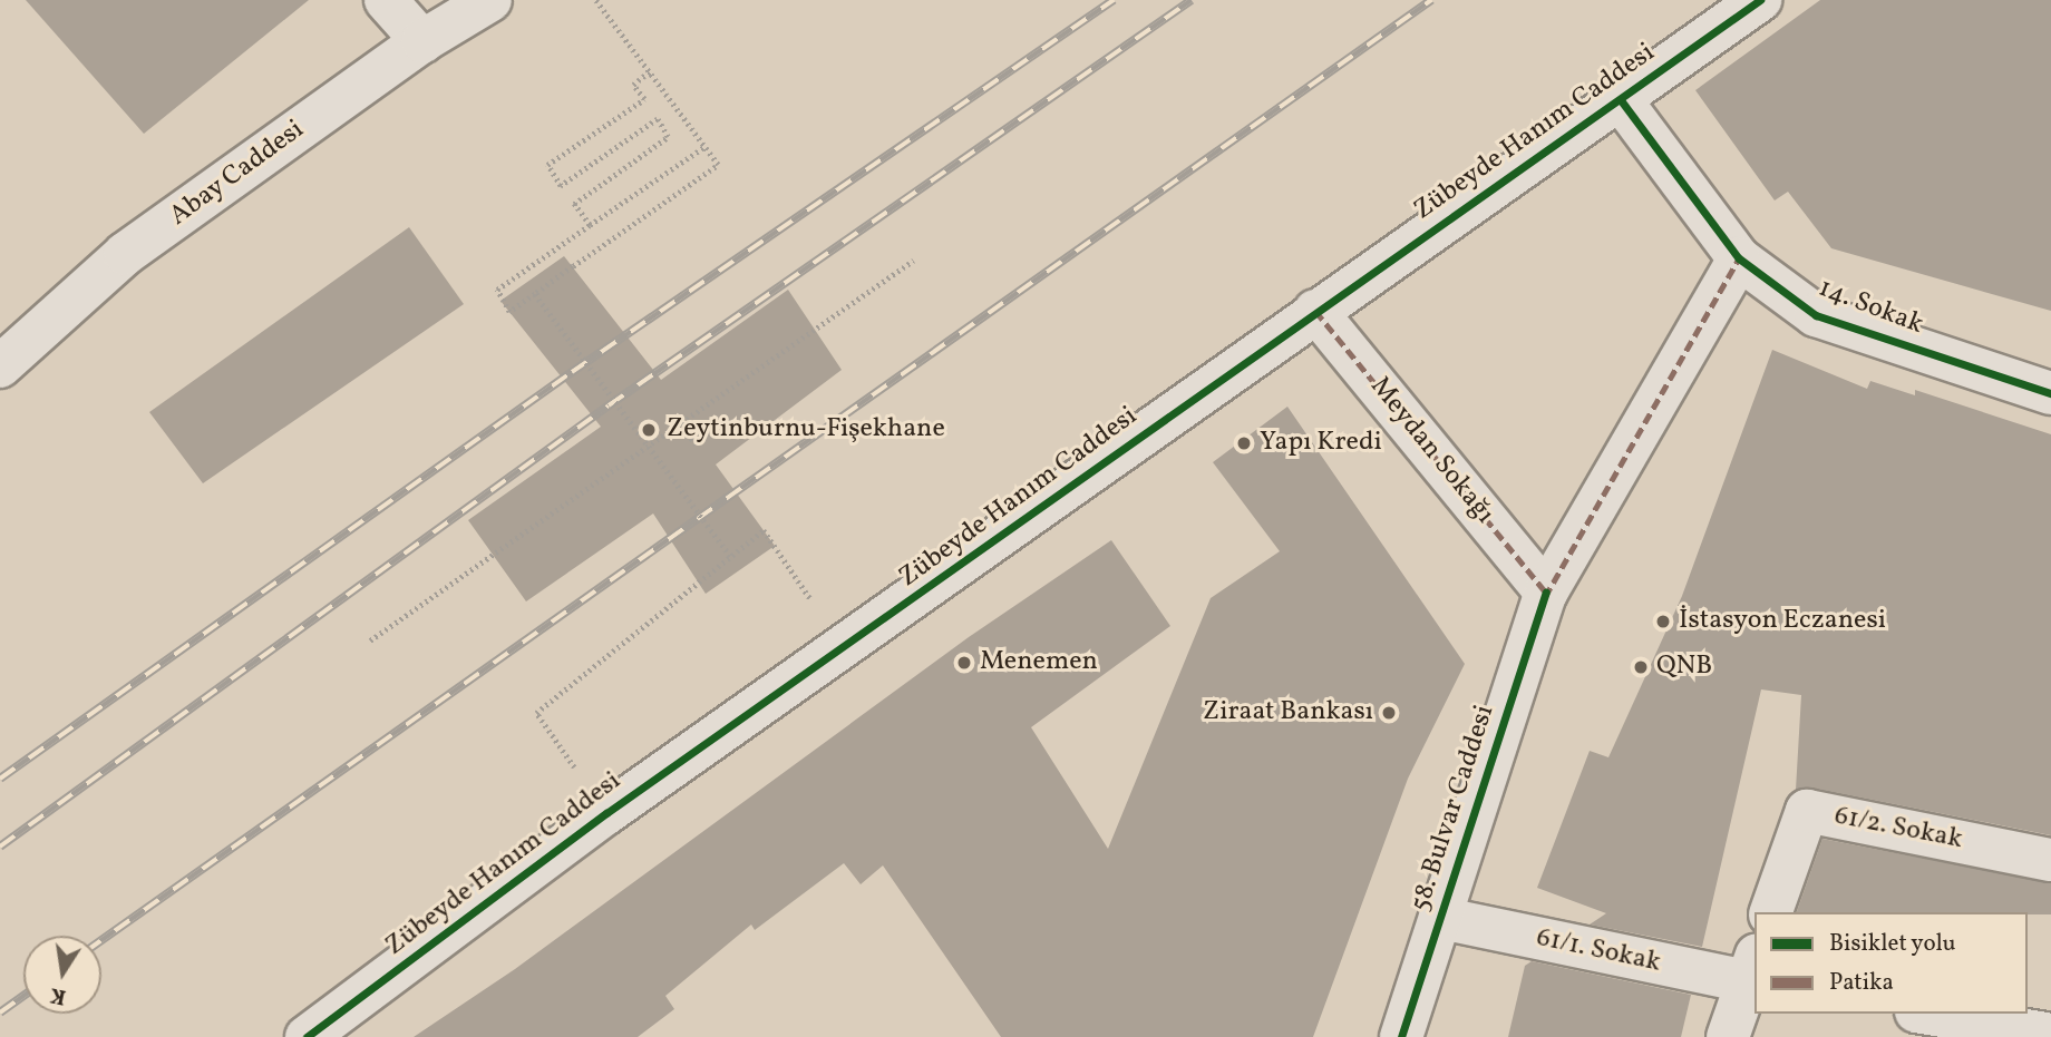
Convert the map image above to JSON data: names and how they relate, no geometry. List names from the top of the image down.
{
  "streets": {
    "street": [
      "Zübeyde Hanım Caddesi",
      "Abay Caddesi",
      "14. Sokak",
      "Meydan Sokağı",
      "58. Bulvar Caddesi",
      "61/2. Sokak",
      "61/1. Sokak"
    ]
  },
  "crossings": [
    ["Zübeyde Hanım Caddesi", "14. Sokak"],
    ["Zübeyde Hanım Caddesi", "Meydan Sokağı"],
    ["14. Sokak", "58. Bulvar Caddesi"],
    ["Meydan Sokağı", "58. Bulvar Caddesi"],
    ["58. Bulvar Caddesi", "61/1. Sokak"]
  ],
  "places": [
    "Zeytinburnu-Fişekhane",
    "Yapı Kredi",
    "İstasyon Eczanesi",
    "Menemen",
    "QNB",
    "Ziraat Bankası"
  ],
  "legend": ["Bisiklet yolu", "Patika"],
  "north": "bottom"
}
